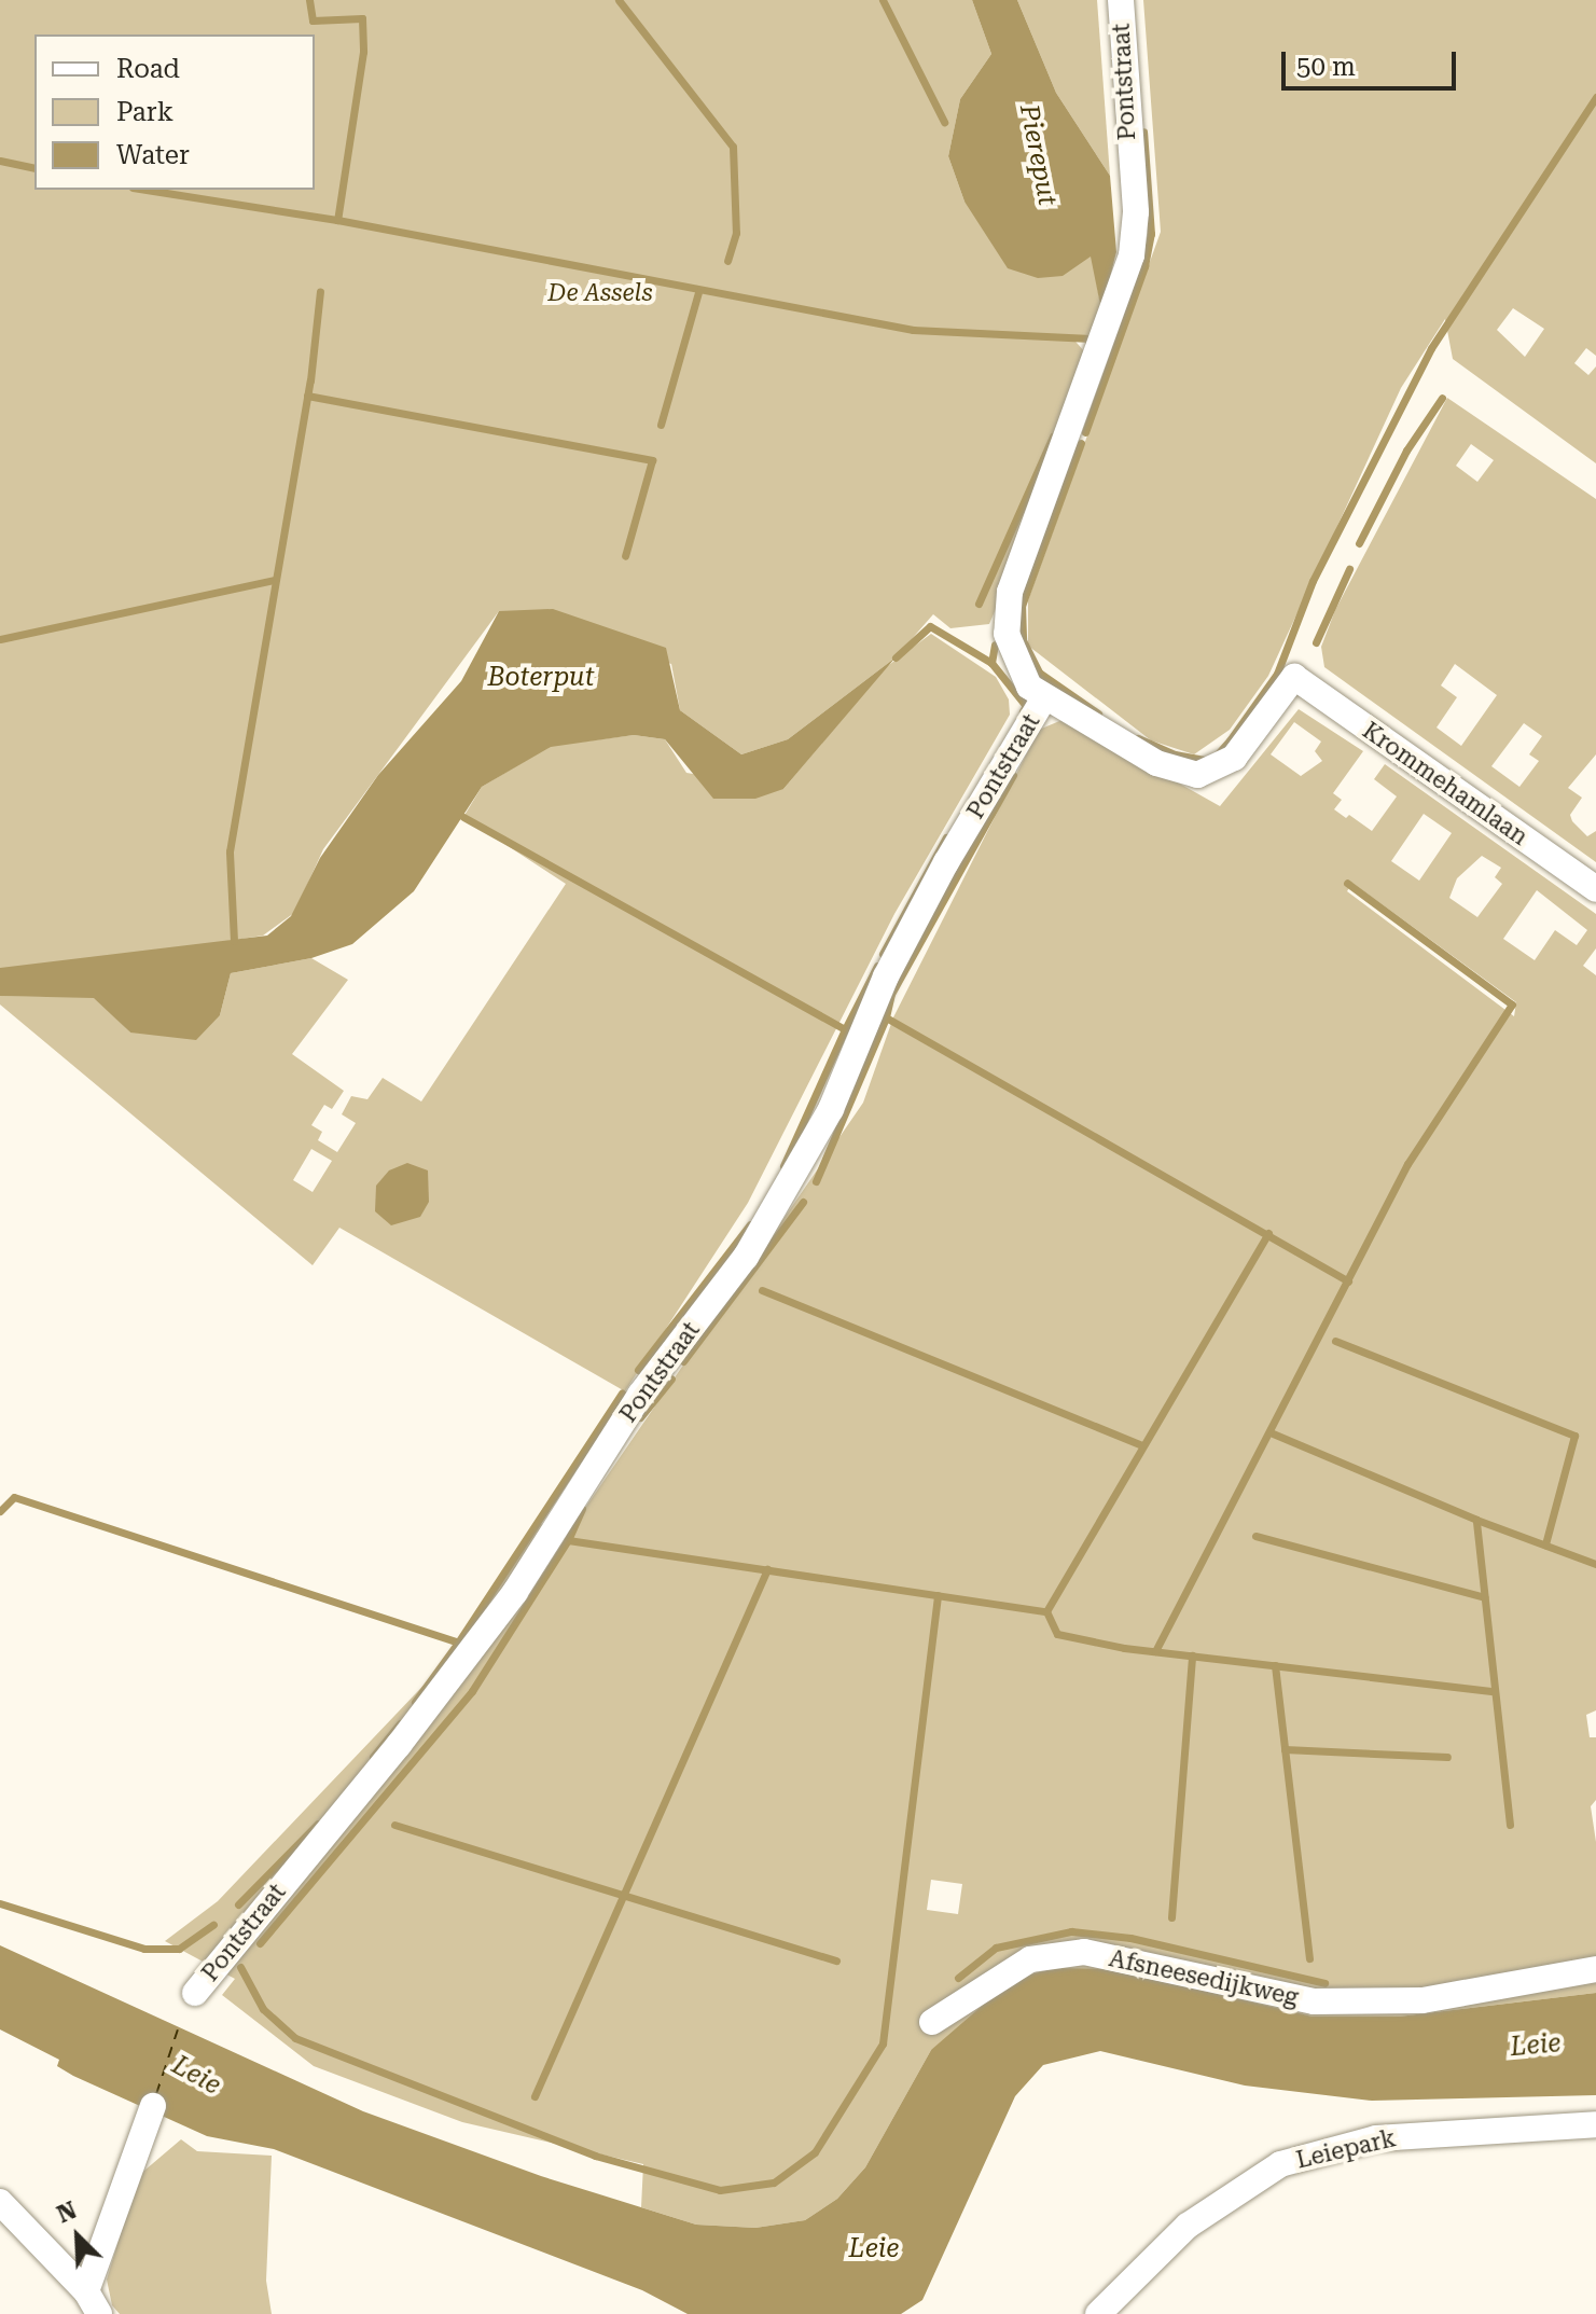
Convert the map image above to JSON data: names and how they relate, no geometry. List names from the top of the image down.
{
  "streets": {
    "street": [
      "Pontstraat",
      "Krommehamlaan",
      "Afsneesedijkweg",
      "Leiepark"
    ]
  },
  "crossings": [
    ["Pontstraat", "Krommehamlaan"]
  ],
  "water": ["Piereput", "Boterput", "Leie"],
  "parks": ["De Assels"],
  "legend": ["Road", "Park", "Water"],
  "scale_bar": "50 m",
  "north": "top left"
}
